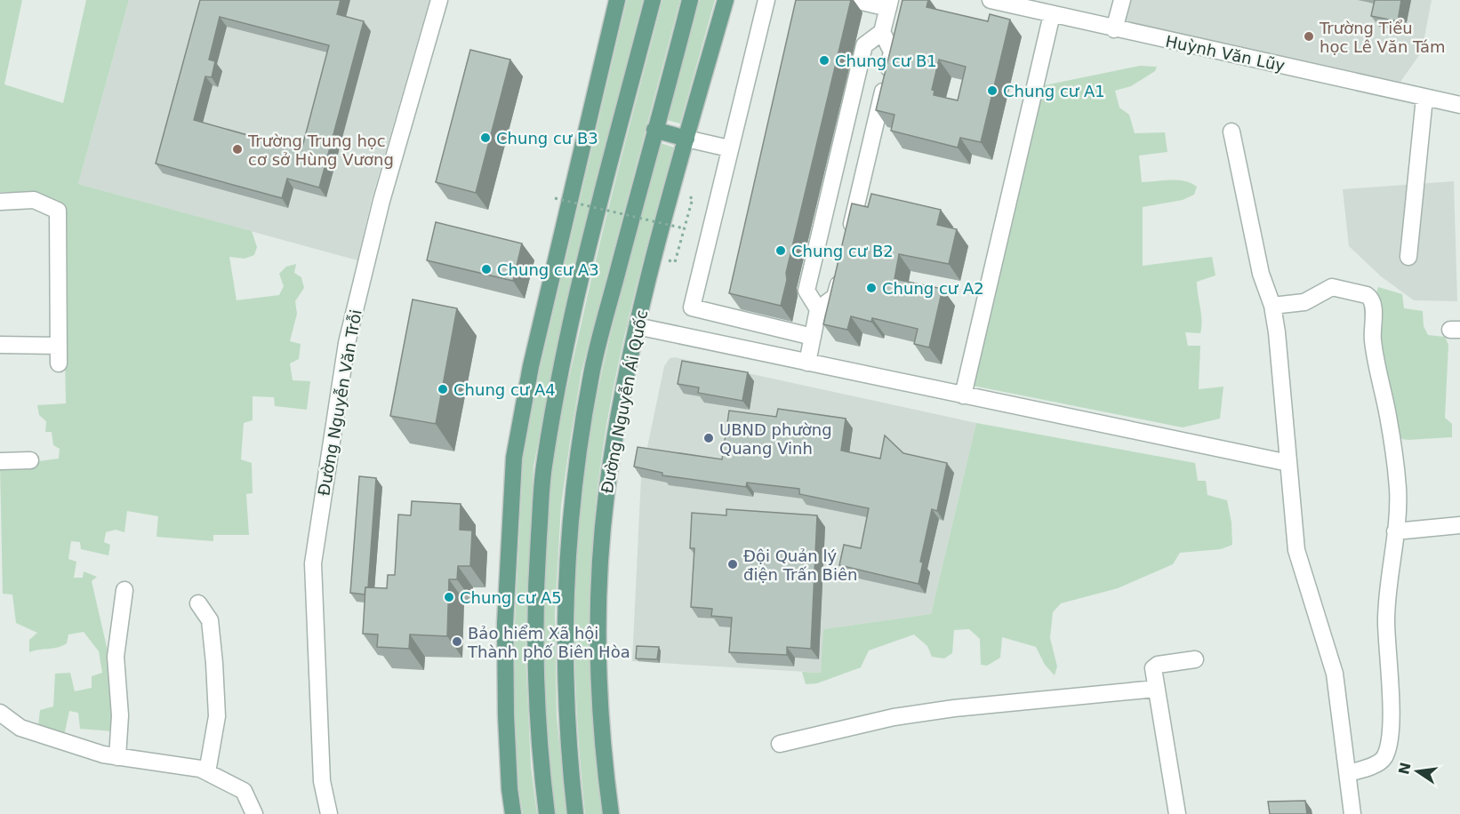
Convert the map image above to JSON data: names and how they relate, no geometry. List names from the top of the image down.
{
  "streets": {
    "main road": ["Đường Nguyễn Ái Quốc"],
    "street": ["Huỳnh Văn Lũy", "Đường Nguyễn Văn Trỗi"]
  },
  "places": [
    "Trường Tiểu học Lê Văn Tám",
    "Chung cư B1",
    "Chung cư A1",
    "Chung cư B3",
    "Trường Trung học cơ sở Hùng Vương",
    "Chung cư B2",
    "Chung cư A3",
    "Chung cư A2",
    "Chung cư A4",
    "UBND phường Quang Vinh",
    "Đội Quản lý điện Trấn Biên",
    "Chung cư A5",
    "Bảo hiểm Xã hội Thành phố Biên Hòa"
  ],
  "north": "left"
}
